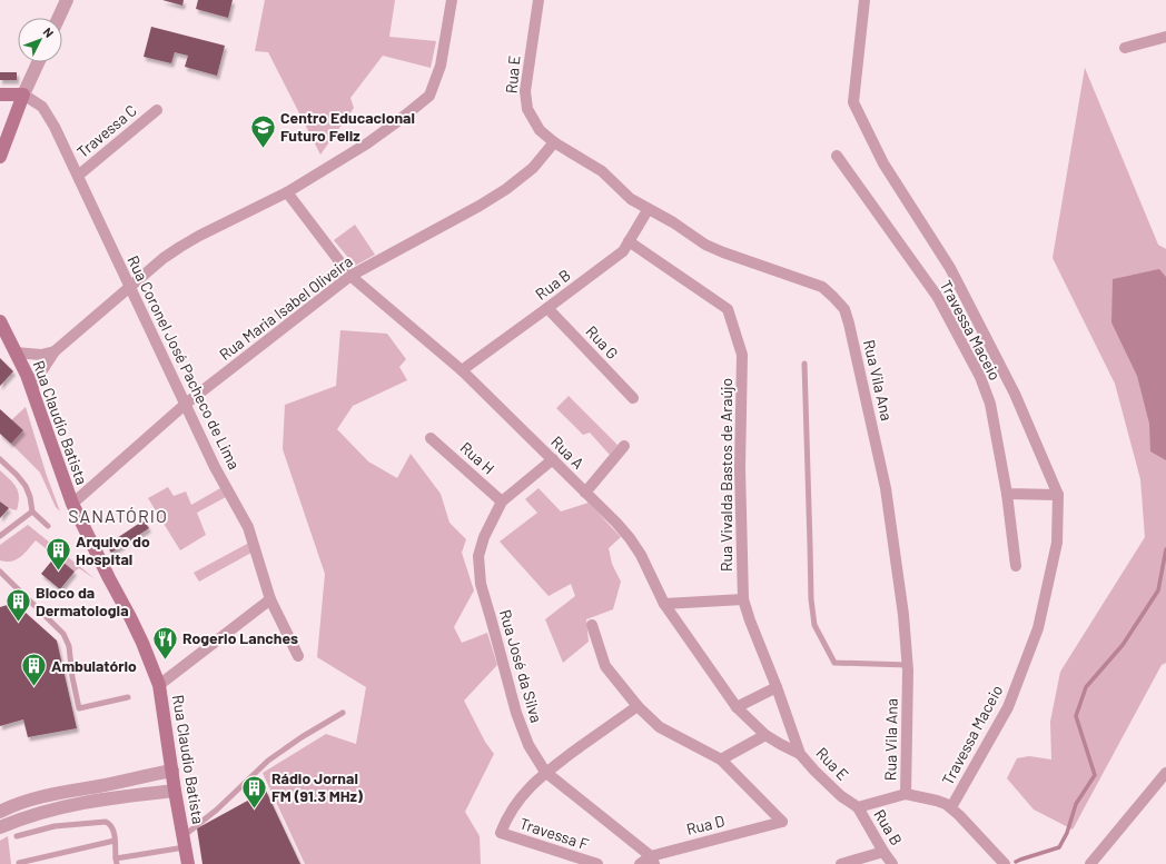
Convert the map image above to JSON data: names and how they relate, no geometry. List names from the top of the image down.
{
  "streets": {
    "main road": ["Rua Claudio Batista"],
    "street": [
      "Rua E",
      "Travessa C",
      "Rua B",
      "Rua Maria Isabel Oliveira",
      "Travessa Maceio",
      "Rua G",
      "Rua Coronel José Pacheco de Lima",
      "Rua Vila Ana",
      "Rua A",
      "Rua H",
      "Rua Vivalda Bastos de Araújo",
      "Rua José da Silva",
      "Rua D",
      "Travessa F"
    ]
  },
  "crossings": [
    ["Rua E", "Rua B"],
    ["Rua E", "Rua Maria Isabel Oliveira"],
    ["Rua E", "Rua Vila Ana"],
    ["Rua E", "Rua A"],
    ["Rua E", "Rua Vivalda Bastos de Araújo"],
    ["Travessa C", "Rua Coronel José Pacheco de Lima"],
    ["Rua B", "Rua G"],
    ["Rua B", "Rua Vila Ana"],
    ["Rua B", "Rua A"],
    ["Rua B", "Rua Vivalda Bastos de Araújo"],
    ["Rua Maria Isabel Oliveira", "Rua Coronel José Pacheco de Lima"],
    ["Rua Maria Isabel Oliveira", "Rua Vila Ana"],
    ["Rua Maria Isabel Oliveira", "Rua Claudio Batista"],
    ["Rua Maria Isabel Oliveira", "Rua A"],
    ["Rua A", "Rua Vivalda Bastos de Araújo"],
    ["Rua A", "Rua José da Silva"],
    ["Rua H", "Rua José da Silva"],
    ["Rua José da Silva", "Rua D"],
    ["Rua José da Silva", "Travessa F"]
  ],
  "districts": ["SANATÓRIO"],
  "places": {
    "school or university": ["Centro Educacional Futuro Feliz"],
    "building": [
      "Arquivo do Hospital",
      "Bloco da Dermatologia",
      "Ambulatório",
      "Rádio Jornal FM (91.3 MHz)"
    ],
    "restaurant": ["Rogerio Lanches"]
  },
  "north": "top right"
}
